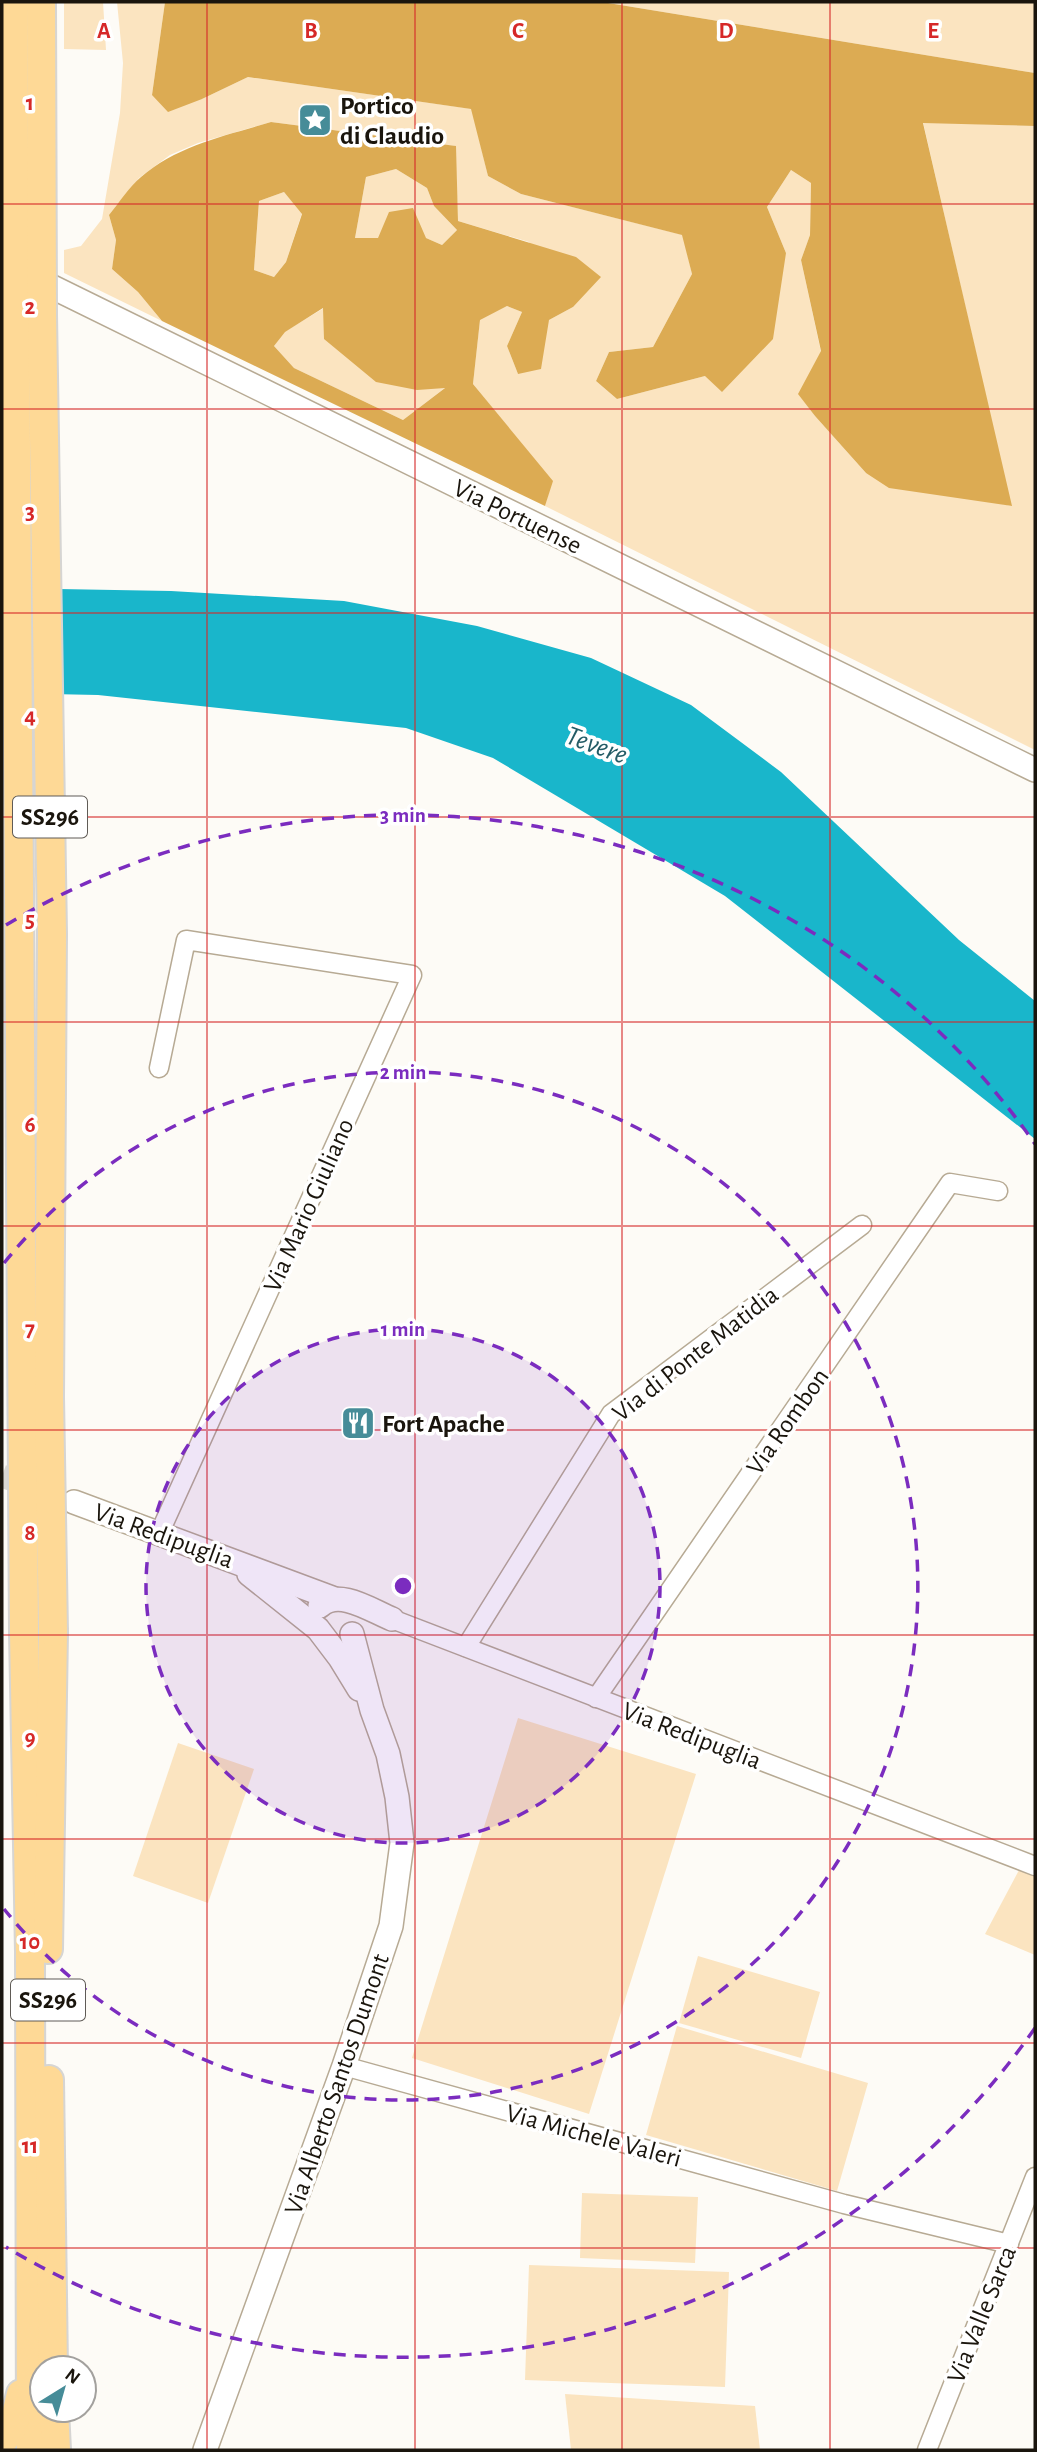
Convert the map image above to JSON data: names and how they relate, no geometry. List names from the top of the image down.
{
  "streets": {
    "main road": ["SS296"],
    "street": [
      "Via Portuense",
      "Via Mario Giuliano",
      "Via di Ponte Matidia",
      "Via Rombon",
      "Via Redipuglia",
      "Via Alberto Santos Dumont",
      "Via Michele Valeri",
      "Via Valle Sarca"
    ]
  },
  "crossings": [
    ["Via Mario Giuliano", "Via Redipuglia"],
    ["Via di Ponte Matidia", "Via Redipuglia"],
    ["Via Rombon", "Via Redipuglia"],
    ["Via Alberto Santos Dumont", "Via Michele Valeri"],
    ["Via Michele Valeri", "Via Valle Sarca"]
  ],
  "water": ["Tevere"],
  "places": {
    "place": ["Portico di Claudio"],
    "restaurant": ["Fort Apache"]
  },
  "north": "top right",
  "grid": {
    "columns": [
      "A",
      "B",
      "C",
      "D",
      "E"
    ],
    "rows": [
      "1",
      "2",
      "3",
      "4",
      "5",
      "6",
      "7",
      "8",
      "9",
      "10",
      "11"
    ]
  },
  "rings": ["3 min", "2 min", "1 min"]
}
